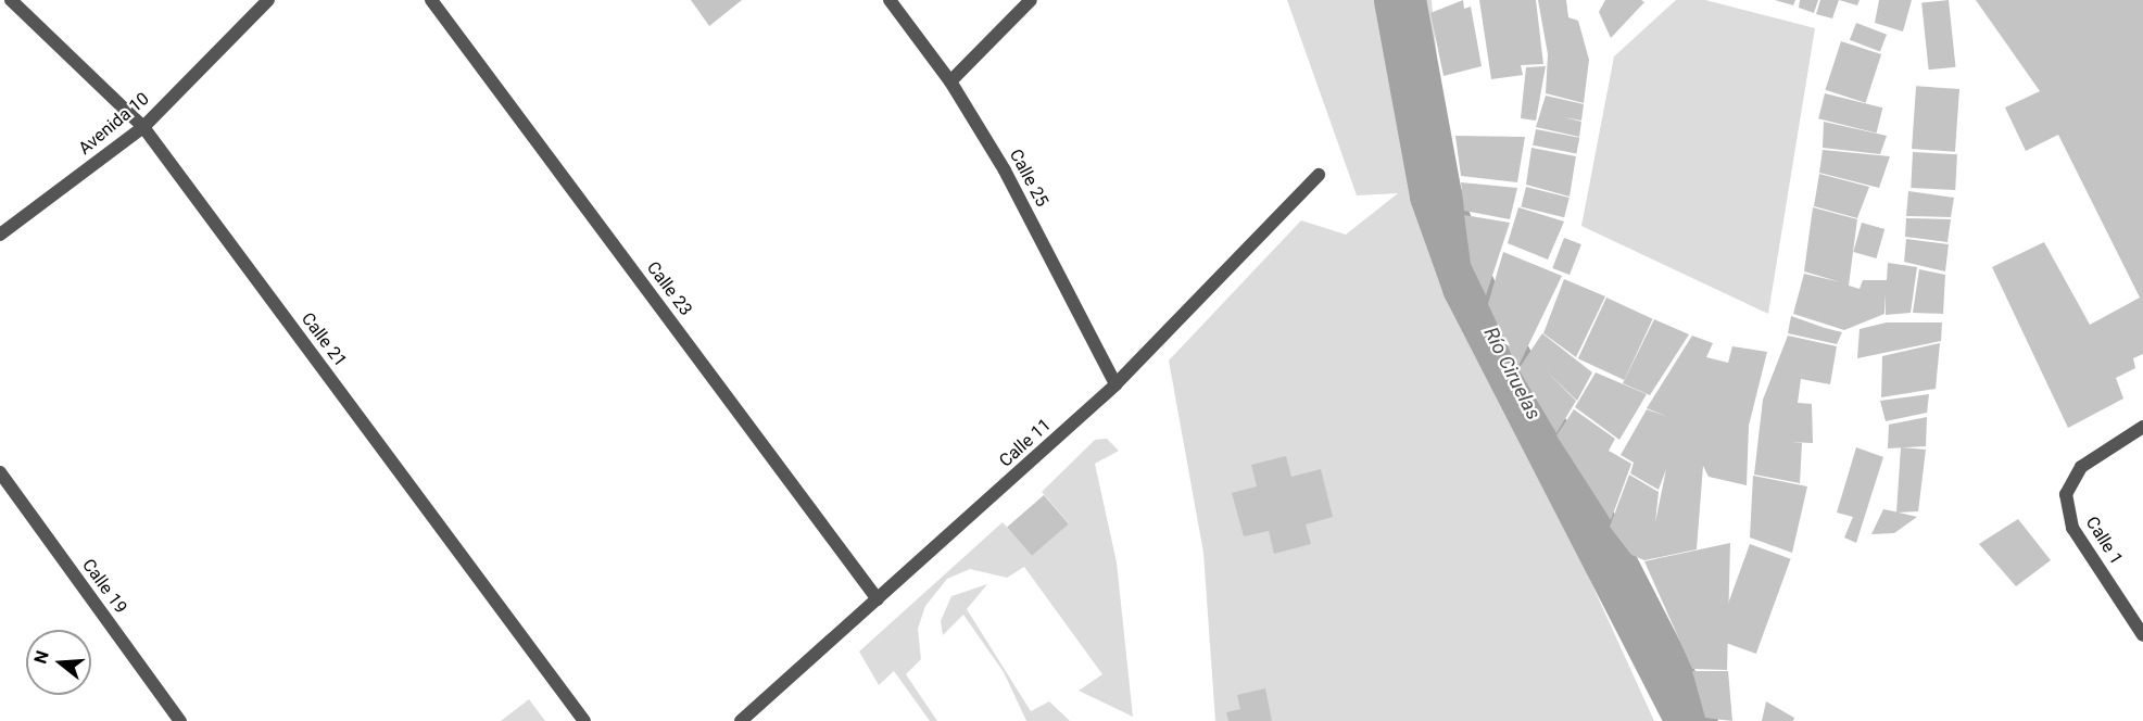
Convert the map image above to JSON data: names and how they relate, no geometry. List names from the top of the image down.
{
  "streets": {
    "street": [
      "Avenida 10",
      "Calle 25",
      "Calle 23",
      "Calle 21",
      "Calle 11",
      "Calle 1",
      "Calle 19"
    ]
  },
  "crossings": [
    ["Avenida 10", "Calle 21"],
    ["Calle 25", "Calle 11"],
    ["Calle 23", "Calle 11"]
  ],
  "water": ["Río Ciruelas"],
  "north": "left"
}
